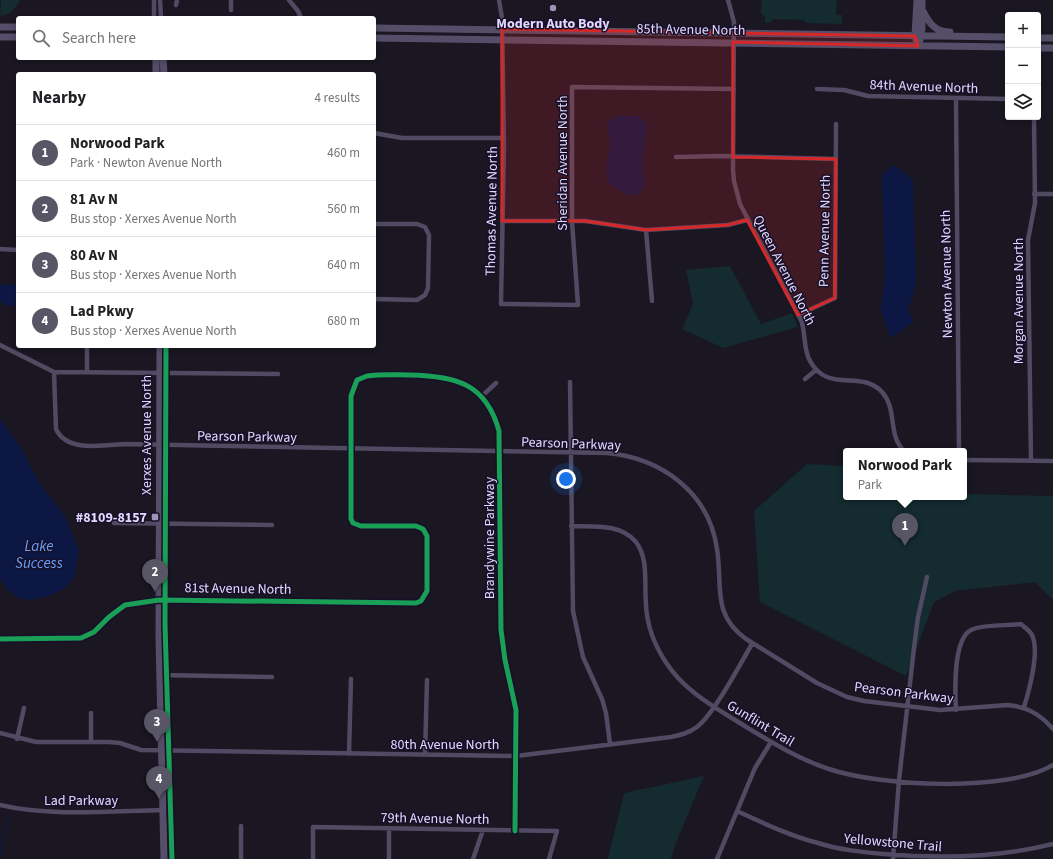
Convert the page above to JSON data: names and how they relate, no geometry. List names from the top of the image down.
{
  "streets": {
    "main road": ["85th Avenue North", "Xerxes Avenue North"],
    "street": [
      "84th Avenue North",
      "Sheridan Avenue North",
      "Thomas Avenue North",
      "Penn Avenue North",
      "Queen Avenue North",
      "Newton Avenue North",
      "Morgan Avenue North",
      "Pearson Parkway",
      "Brandywine Parkway",
      "81st Avenue North",
      "Gunflint Trail",
      "80th Avenue North",
      "Lad Parkway",
      "79th Avenue North",
      "Yellowstone Trail"
    ]
  },
  "crossings": [
    ["85th Avenue North", "Thomas Avenue North"],
    ["85th Avenue North", "Queen Avenue North"],
    ["84th Avenue North", "Newton Avenue North"],
    ["Sheridan Avenue North", "Thomas Avenue North"],
    ["Sheridan Avenue North", "Queen Avenue North"],
    ["Penn Avenue North", "Queen Avenue North"],
    ["Xerxes Avenue North", "Pearson Parkway"],
    ["Xerxes Avenue North", "81st Avenue North"],
    ["Xerxes Avenue North", "80th Avenue North"],
    ["Xerxes Avenue North", "Lad Parkway"],
    ["Pearson Parkway", "Brandywine Parkway"],
    ["Pearson Parkway", "81st Avenue North"],
    ["Pearson Parkway", "80th Avenue North"],
    ["Brandywine Parkway", "81st Avenue North"],
    ["Brandywine Parkway", "80th Avenue North"],
    ["Brandywine Parkway", "79th Avenue North"],
    ["Gunflint Trail", "80th Avenue North"]
  ],
  "water": ["Lake Success"],
  "places": {
    "other": ["Modern Auto Body"],
    "transit": ["#8109-8157"]
  },
  "page": {
    "map_buttons": ["+", "−"],
    "search": "Search here",
    "heading": ["Nearby", "4 results"],
    "list": [
      {
        "mark": "1",
        "name": "Norwood Park",
        "note": "Park · Newton Avenue North",
        "value": "460 m"
      },
      {
        "mark": "2",
        "name": "81 Av N",
        "note": "Bus stop · Xerxes Avenue North",
        "value": "560 m"
      },
      {
        "mark": "3",
        "name": "80 Av N",
        "note": "Bus stop · Xerxes Avenue North",
        "value": "640 m"
      },
      {
        "mark": "4",
        "name": "Lad Pkwy",
        "note": "Bus stop · Xerxes Avenue North",
        "value": "680 m"
      }
    ],
    "popup": ["Norwood Park", "Park"],
    "pins": [
      "1",
      "2",
      "3",
      "4"
    ]
  }
}
